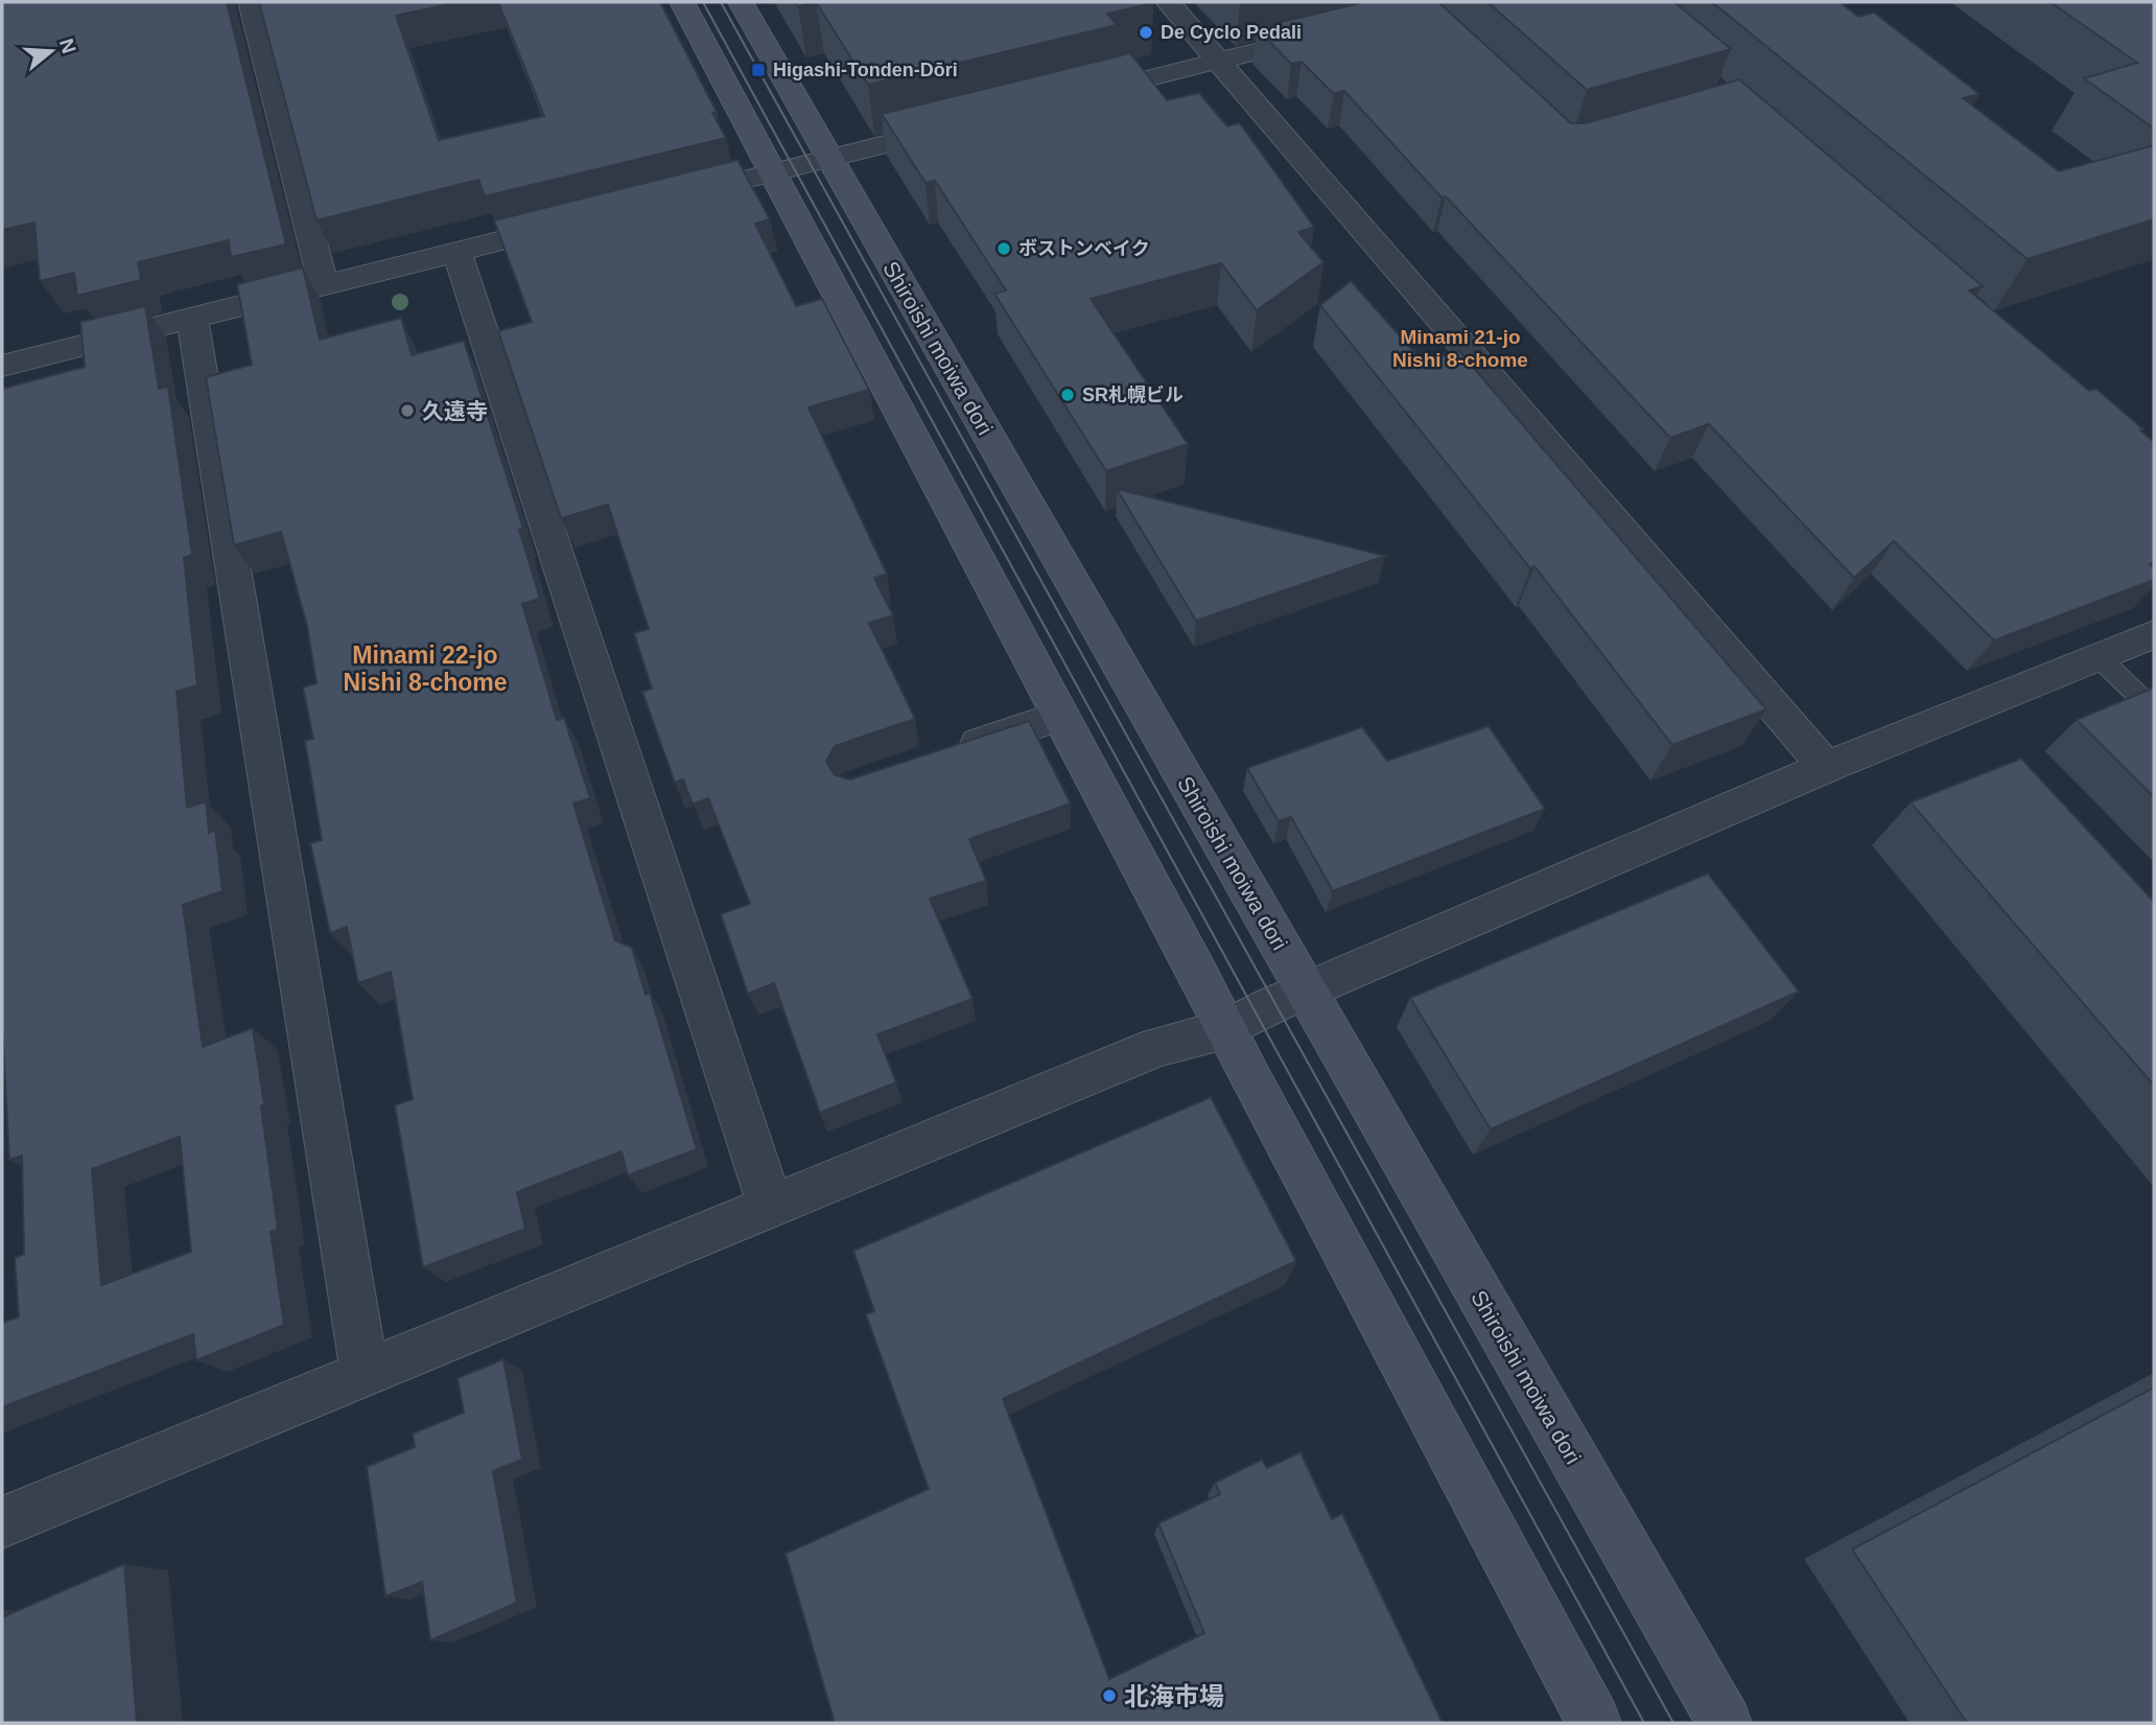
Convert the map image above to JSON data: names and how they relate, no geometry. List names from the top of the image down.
{
  "streets": {
    "main road": ["Shiroishi moiwa dori"]
  },
  "districts": ["Minami 21-jo Nishi 8-chome", "Minami 22-jo Nishi 8-chome"],
  "places": {
    "other": [
      "De Cyclo Pedali",
      "ボストンベイク",
      "SR札幌ビル",
      "久遠寺",
      "北海市場"
    ],
    "transit": ["Higashi-Tonden-Dōri"]
  },
  "north": "right"
}
